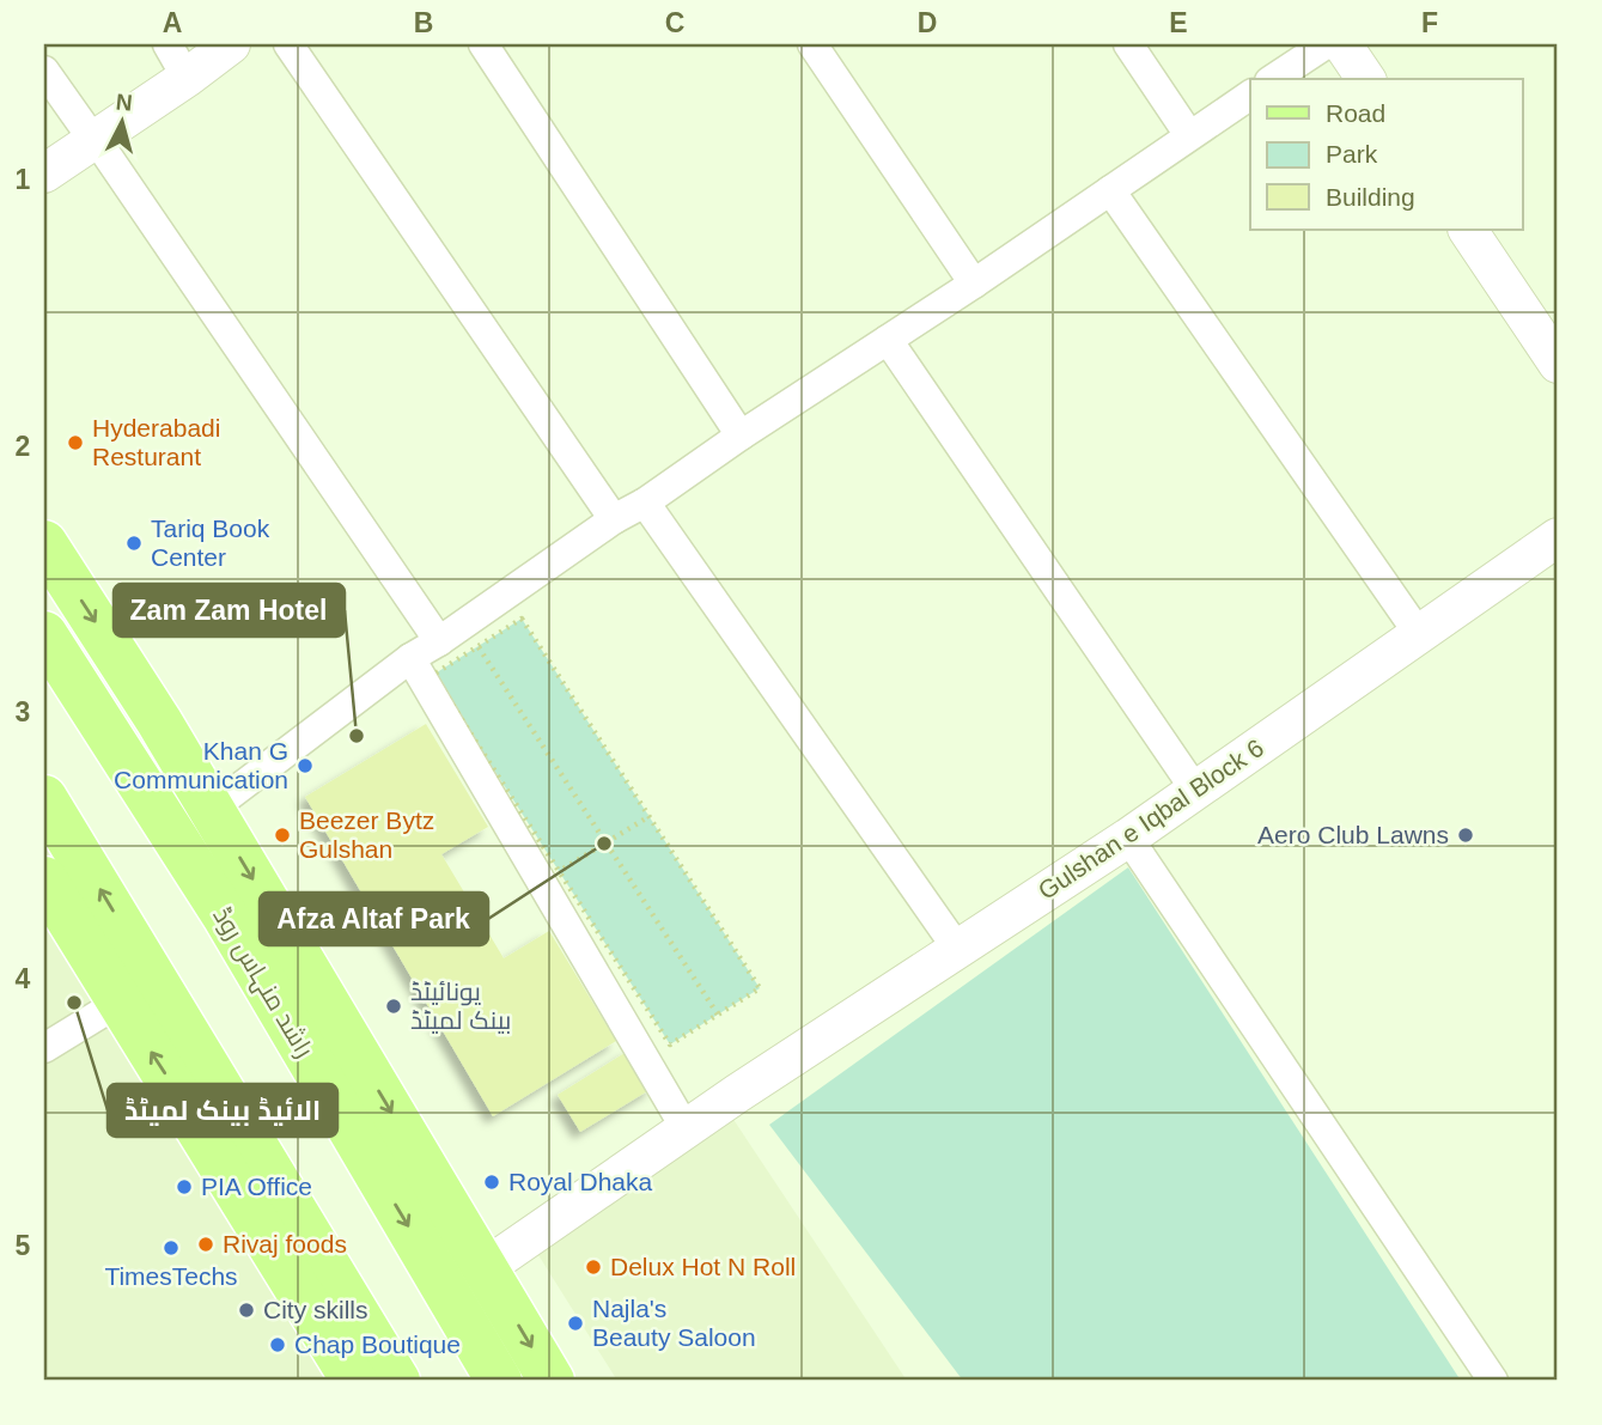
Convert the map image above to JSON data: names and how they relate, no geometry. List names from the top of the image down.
{
  "streets": {
    "main road": ["راشد منہاس روڈ"],
    "street": ["Gulshan e Iqbal Block 6"]
  },
  "places": [
    "Hyderabadi Resturant",
    "Tariq Book Center",
    "Zam Zam Hotel",
    "Khan G Communication",
    "Beezer Bytz Gulshan",
    "Aero Club Lawns",
    "Afza Altaf Park",
    "الائیڈ بینک لمیٹڈ",
    "یونائیٹڈ بینک لمیٹڈ",
    "Royal Dhaka",
    "PIA Office",
    "Rivaj foods",
    "TimesTechs",
    "Delux Hot N Roll",
    "City skills",
    "Najla's Beauty Saloon",
    "Chap Boutique"
  ],
  "legend": ["Road", "Park", "Building"],
  "north": "top",
  "grid": {
    "columns": [
      "A",
      "B",
      "C",
      "D",
      "E",
      "F"
    ],
    "rows": [
      "1",
      "2",
      "3",
      "4",
      "5"
    ]
  }
}
